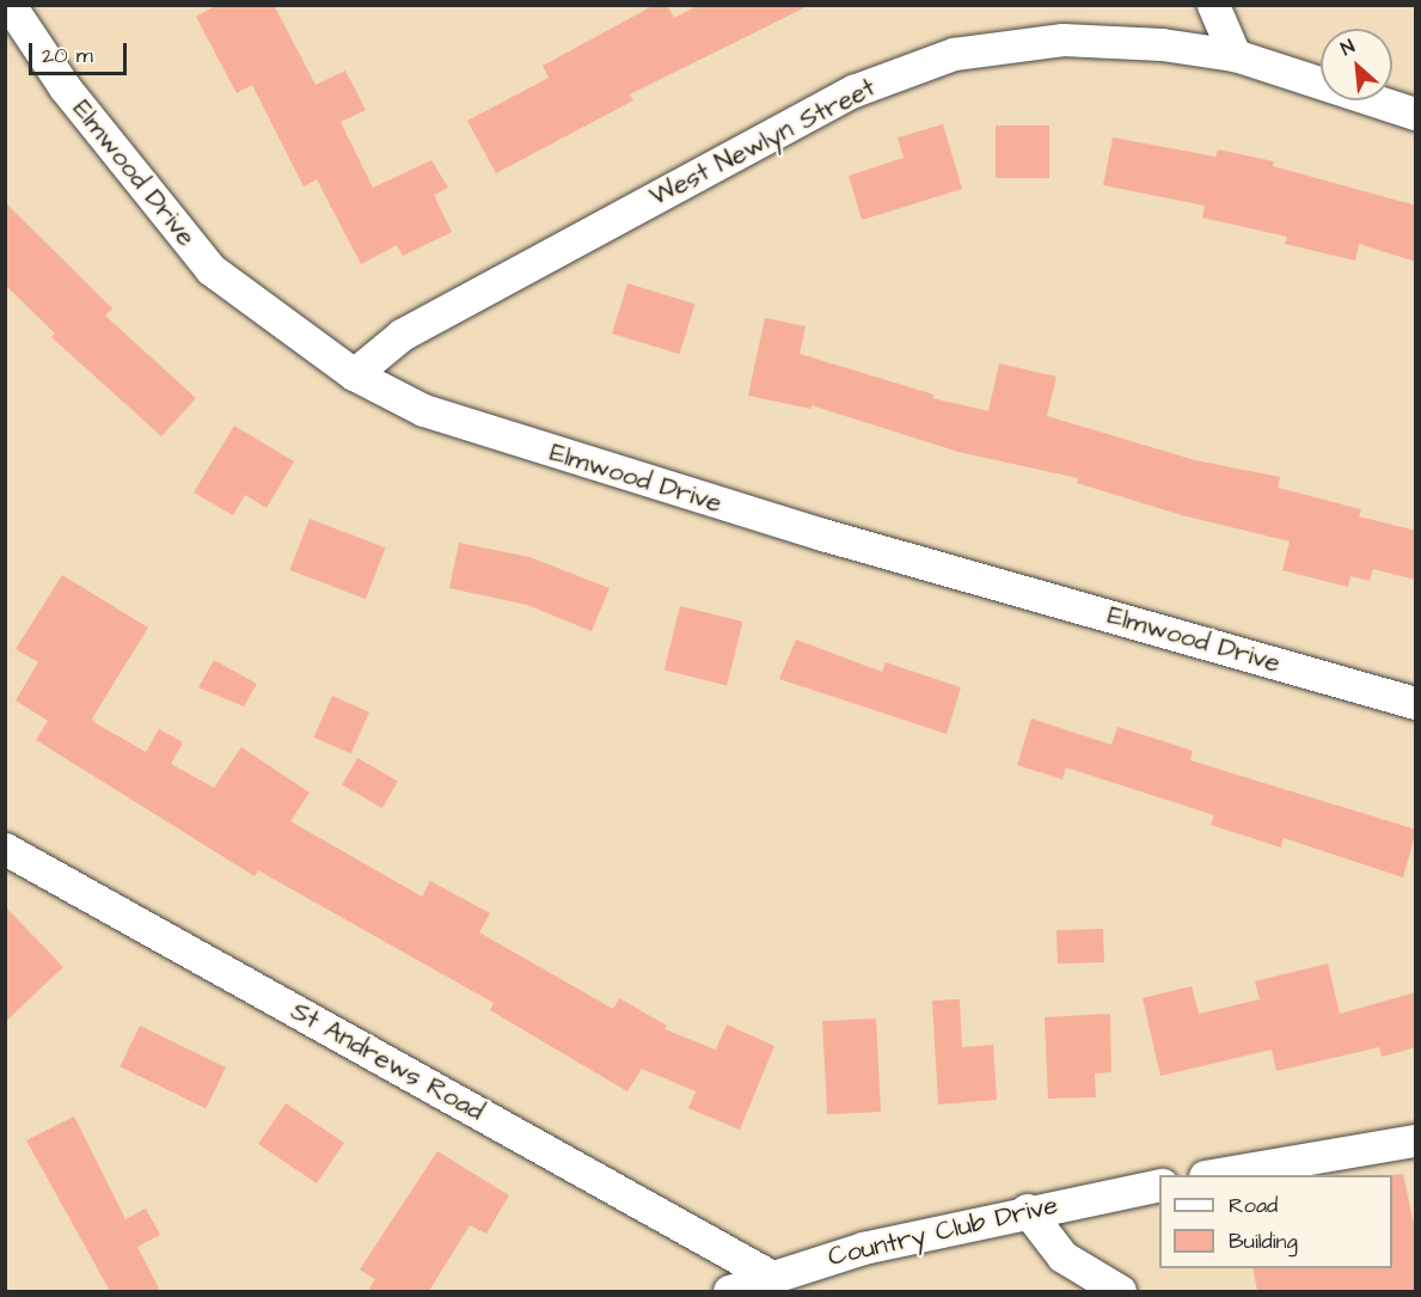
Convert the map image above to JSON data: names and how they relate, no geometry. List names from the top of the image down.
{
  "streets": {
    "street": [
      "West Newlyn Street",
      "Elmwood Drive",
      "St Andrews Road",
      "Country Club Drive"
    ]
  },
  "crossings": [
    ["West Newlyn Street", "Elmwood Drive"],
    ["St Andrews Road", "Country Club Drive"]
  ],
  "legend": ["Road", "Building"],
  "scale_bar": "20 m",
  "north": "top left"
}
